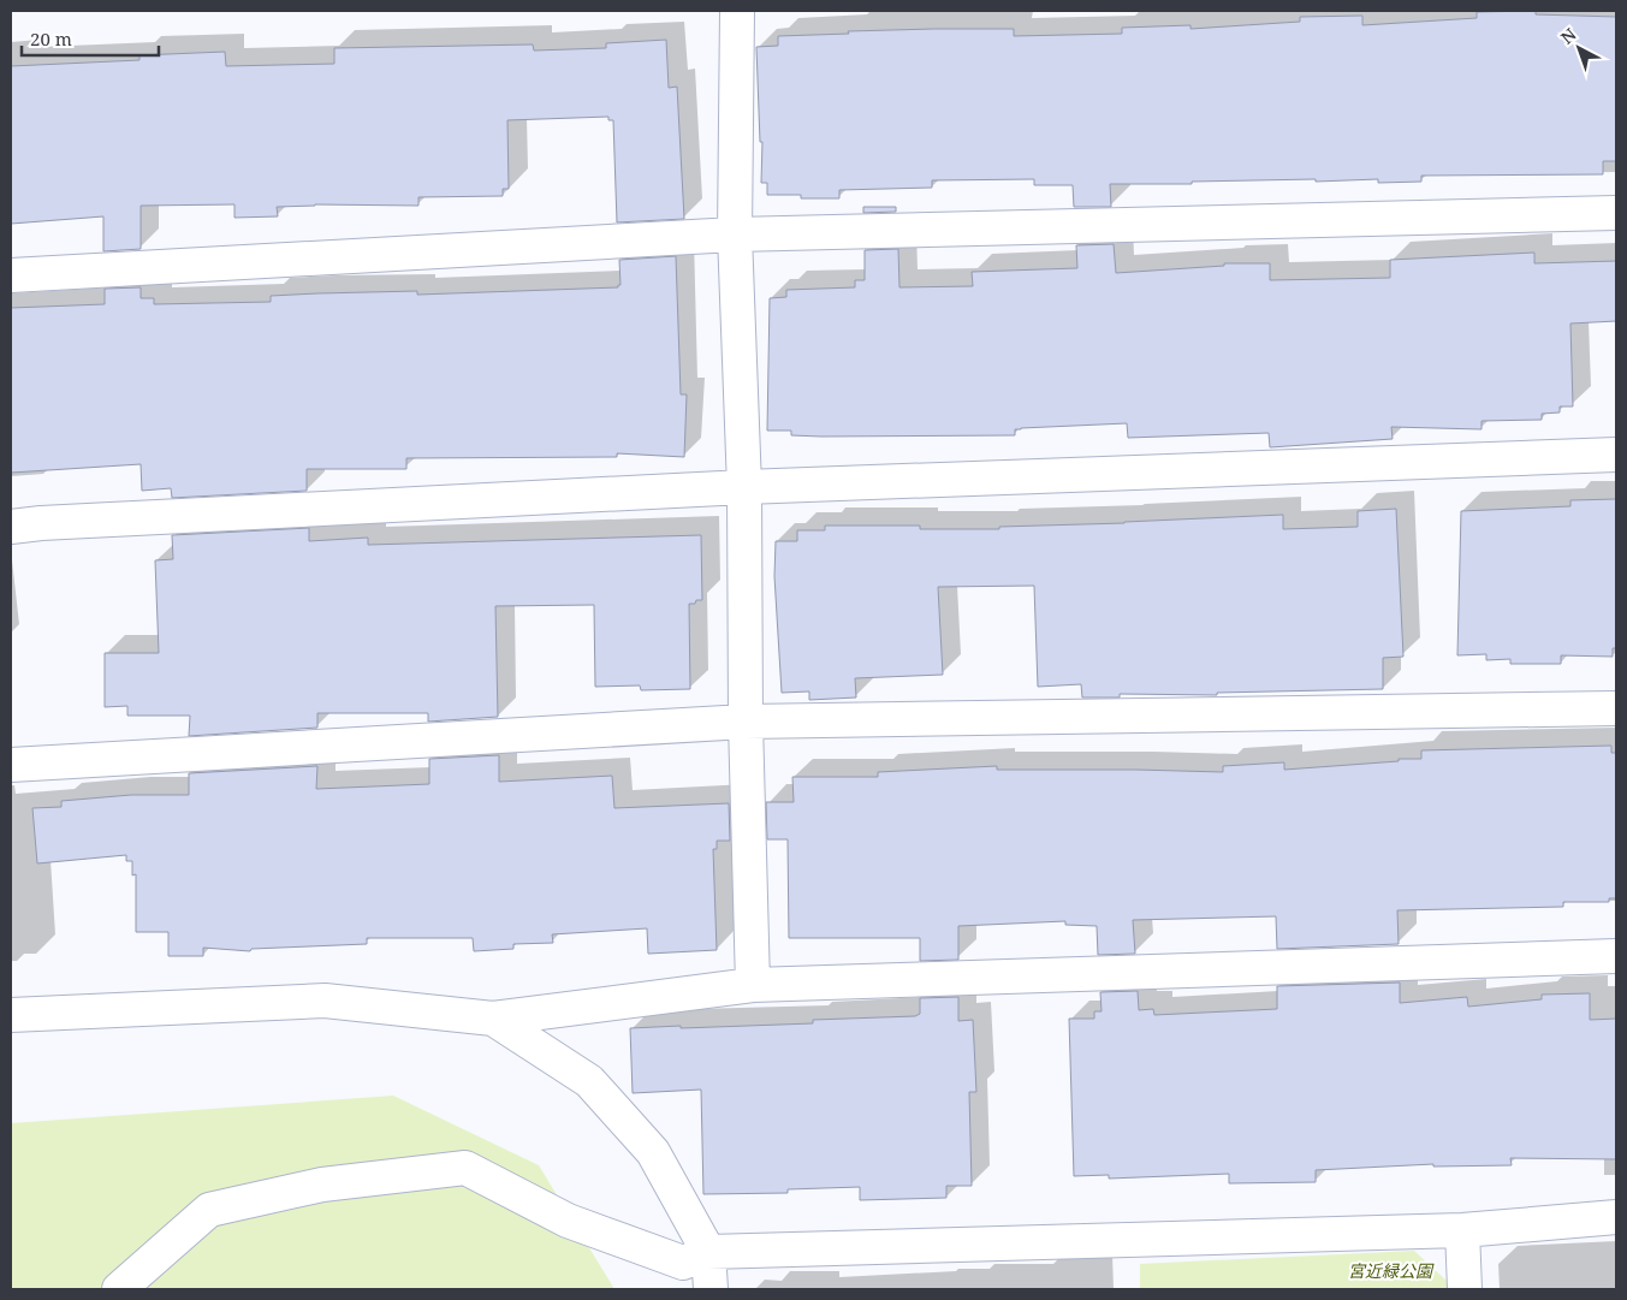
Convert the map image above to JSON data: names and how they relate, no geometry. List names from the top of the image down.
{
  "parks": ["宮近緑公園"],
  "scale_bar": "20 m",
  "north": "top left"
}
